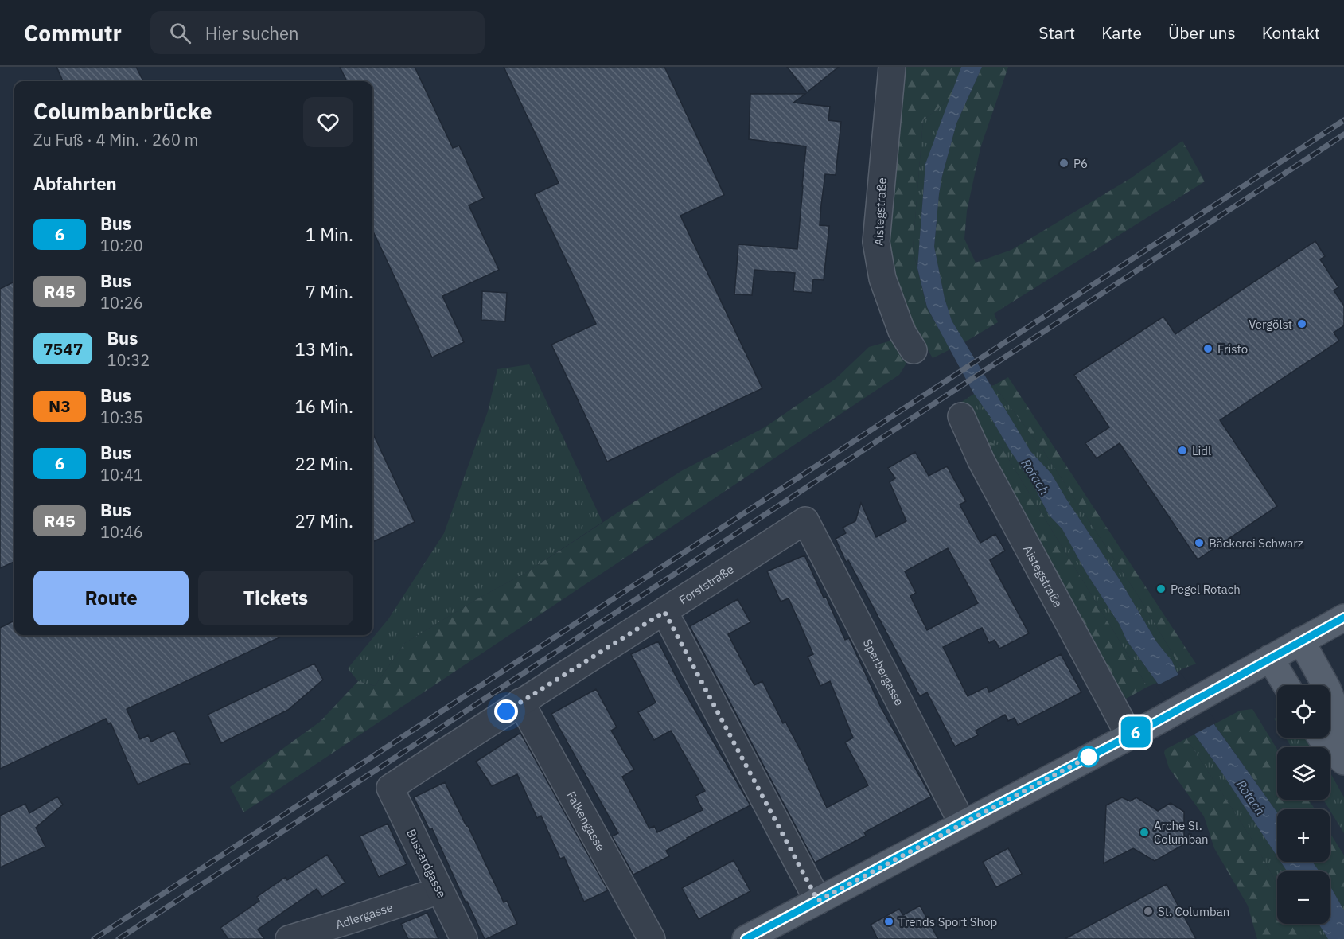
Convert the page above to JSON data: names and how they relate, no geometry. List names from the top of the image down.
{
  "streets": {
    "street": [
      "Aistegstraße",
      "Forststraße",
      "Sperbergasse",
      "Falkengasse",
      "Bussardgasse",
      "Adlergasse"
    ]
  },
  "crossings": [
    ["Forststraße", "Sperbergasse"],
    ["Forststraße", "Falkengasse"],
    ["Forststraße", "Bussardgasse"],
    ["Bussardgasse", "Adlergasse"]
  ],
  "water": ["Rotach"],
  "places": [
    "P6",
    "Vergölst",
    "Fristo",
    "Lidl",
    "Bäckerei Schwarz",
    "Pegel Rotach",
    "Arche St. Columban",
    "St. Columban",
    "Trends Sport Shop"
  ],
  "lines": ["bus line 6"],
  "page": {
    "header": "Commutr",
    "search": "Hier suchen",
    "nav": [
      "Start",
      "Karte",
      "Über uns",
      "Kontakt"
    ],
    "on_map": "6",
    "heading": [
      ["Columbanbrücke", "Zu Fuß · 4 Min. · 260 m"],
      "Abfahrten"
    ],
    "list": [
      {
        "mark": "6",
        "name": "Bus",
        "note": "10:20",
        "value": "1 Min."
      },
      {
        "mark": "R45",
        "name": "Bus",
        "note": "10:26",
        "value": "7 Min."
      },
      {
        "mark": "7547",
        "name": "Bus",
        "note": "10:32",
        "value": "13 Min."
      },
      {
        "mark": "N3",
        "name": "Bus",
        "note": "10:35",
        "value": "16 Min."
      },
      {
        "mark": "6",
        "name": "Bus",
        "note": "10:41",
        "value": "22 Min."
      },
      {
        "mark": "R45",
        "name": "Bus",
        "note": "10:46",
        "value": "27 Min."
      }
    ],
    "buttons": ["Route", "Tickets"],
    "map_buttons": ["+", "−"]
  }
}
